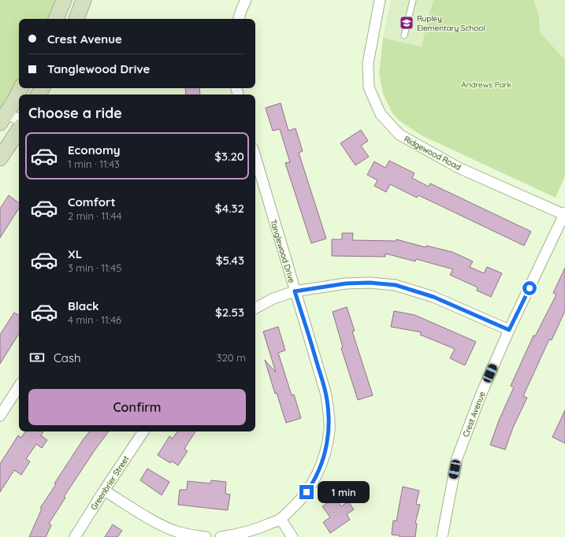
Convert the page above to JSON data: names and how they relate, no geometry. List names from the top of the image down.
{
  "streets": {
    "street": [
      "Ridgewood Road",
      "Tanglewood Drive",
      "Crest Avenue",
      "Greenbrier Street"
    ]
  },
  "crossings": [
    ["Ridgewood Road", "Crest Avenue"]
  ],
  "parks": ["Andrews Park"],
  "places": {
    "school or university": ["Rupley Elementary School"]
  },
  "page": {
    "banner": ["Crest Avenue", "Tanglewood Drive"],
    "heading": "Choose a ride",
    "list": [
      {
        "name": "Economy",
        "note": "1 min · 11:43",
        "value": "$3.20"
      },
      {
        "name": "Comfort",
        "note": "2 min · 11:44",
        "value": "$4.32"
      },
      {
        "name": "XL",
        "note": "3 min · 11:45",
        "value": "$5.43"
      },
      {
        "name": "Black",
        "note": "4 min · 11:46",
        "value": "$2.53"
      }
    ],
    "pay": ["Cash", "320 m"],
    "buttons": "Confirm",
    "bubble": "1 min"
  }
}
